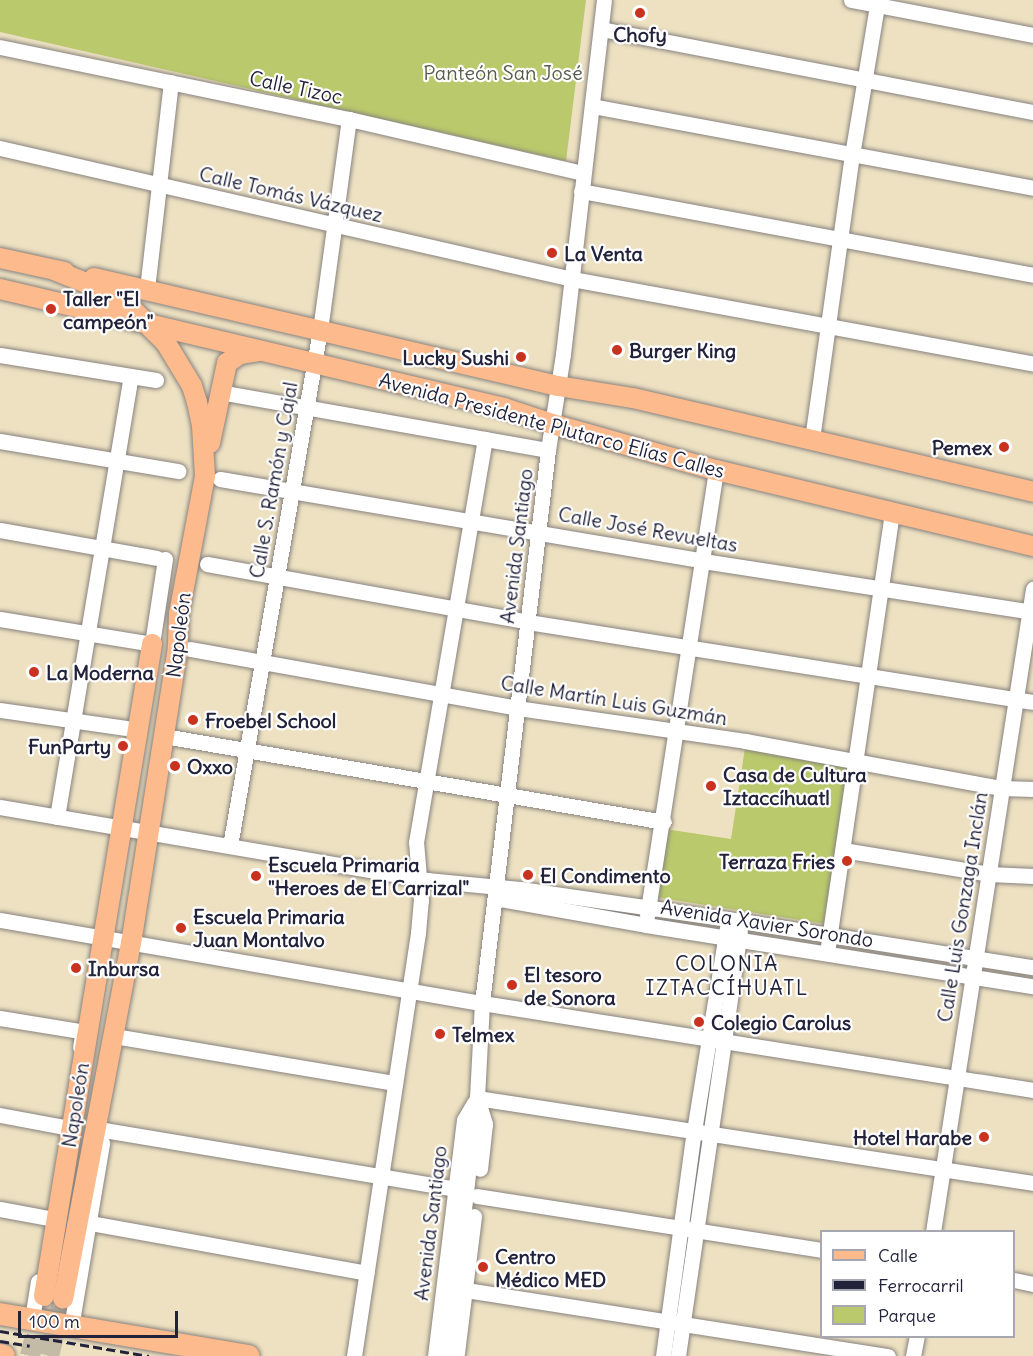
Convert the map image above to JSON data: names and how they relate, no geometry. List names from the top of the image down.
{
  "streets": {
    "main road": ["Avenida Presidente Plutarco Elías Calles", "Napoleón"],
    "street": [
      "Calle Tizoc",
      "Calle Tomás Vázquez",
      "Calle S. Ramón y Cajal",
      "Calle José Revueltas",
      "Avenida Santiago",
      "Calle Martín Luis Guzmán",
      "Calle Luis Gonzaga Inclán",
      "Avenida Xavier Sorondo"
    ]
  },
  "crossings": [
    ["Calle Tizoc", "Calle S. Ramón y Cajal"],
    ["Calle Tizoc", "Avenida Santiago"],
    ["Calle Tomás Vázquez", "Calle S. Ramón y Cajal"],
    ["Calle Tomás Vázquez", "Avenida Santiago"],
    ["Avenida Presidente Plutarco Elías Calles", "Calle S. Ramón y Cajal"],
    ["Avenida Presidente Plutarco Elías Calles", "Avenida Santiago"],
    ["Avenida Presidente Plutarco Elías Calles", "Napoleón"],
    ["Calle S. Ramón y Cajal", "Calle José Revueltas"],
    ["Calle S. Ramón y Cajal", "Calle Martín Luis Guzmán"],
    ["Calle José Revueltas", "Avenida Santiago"],
    ["Calle José Revueltas", "Napoleón"],
    ["Calle José Revueltas", "Calle Luis Gonzaga Inclán"],
    ["Avenida Santiago", "Calle Martín Luis Guzmán"],
    ["Avenida Santiago", "Avenida Xavier Sorondo"],
    ["Calle Martín Luis Guzmán", "Calle Luis Gonzaga Inclán"],
    ["Calle Luis Gonzaga Inclán", "Avenida Xavier Sorondo"]
  ],
  "districts": ["COLONIA IZTACCÍHUATL"],
  "parks": ["Panteón San José"],
  "places": [
    "Chofy",
    "La Venta",
    "Taller \"El campeón\"",
    "Burger King",
    "Lucky Sushi",
    "Pemex",
    "La Moderna",
    "Froebel School",
    "FunParty",
    "Oxxo",
    "Casa de Cultura Iztaccíhuatl",
    "Terraza Fries",
    "El Condimento",
    "Escuela Primaria \"Heroes de El Carrizal\"",
    "Escuela Primaria Juan Montalvo",
    "Inbursa",
    "El tesoro de Sonora",
    "Colegio Carolus",
    "Telmex",
    "Hotel Harabe",
    "Centro Médico MED"
  ],
  "legend": ["Calle", "Ferrocarril", "Parque"],
  "scale_bar": "100 m"
}
